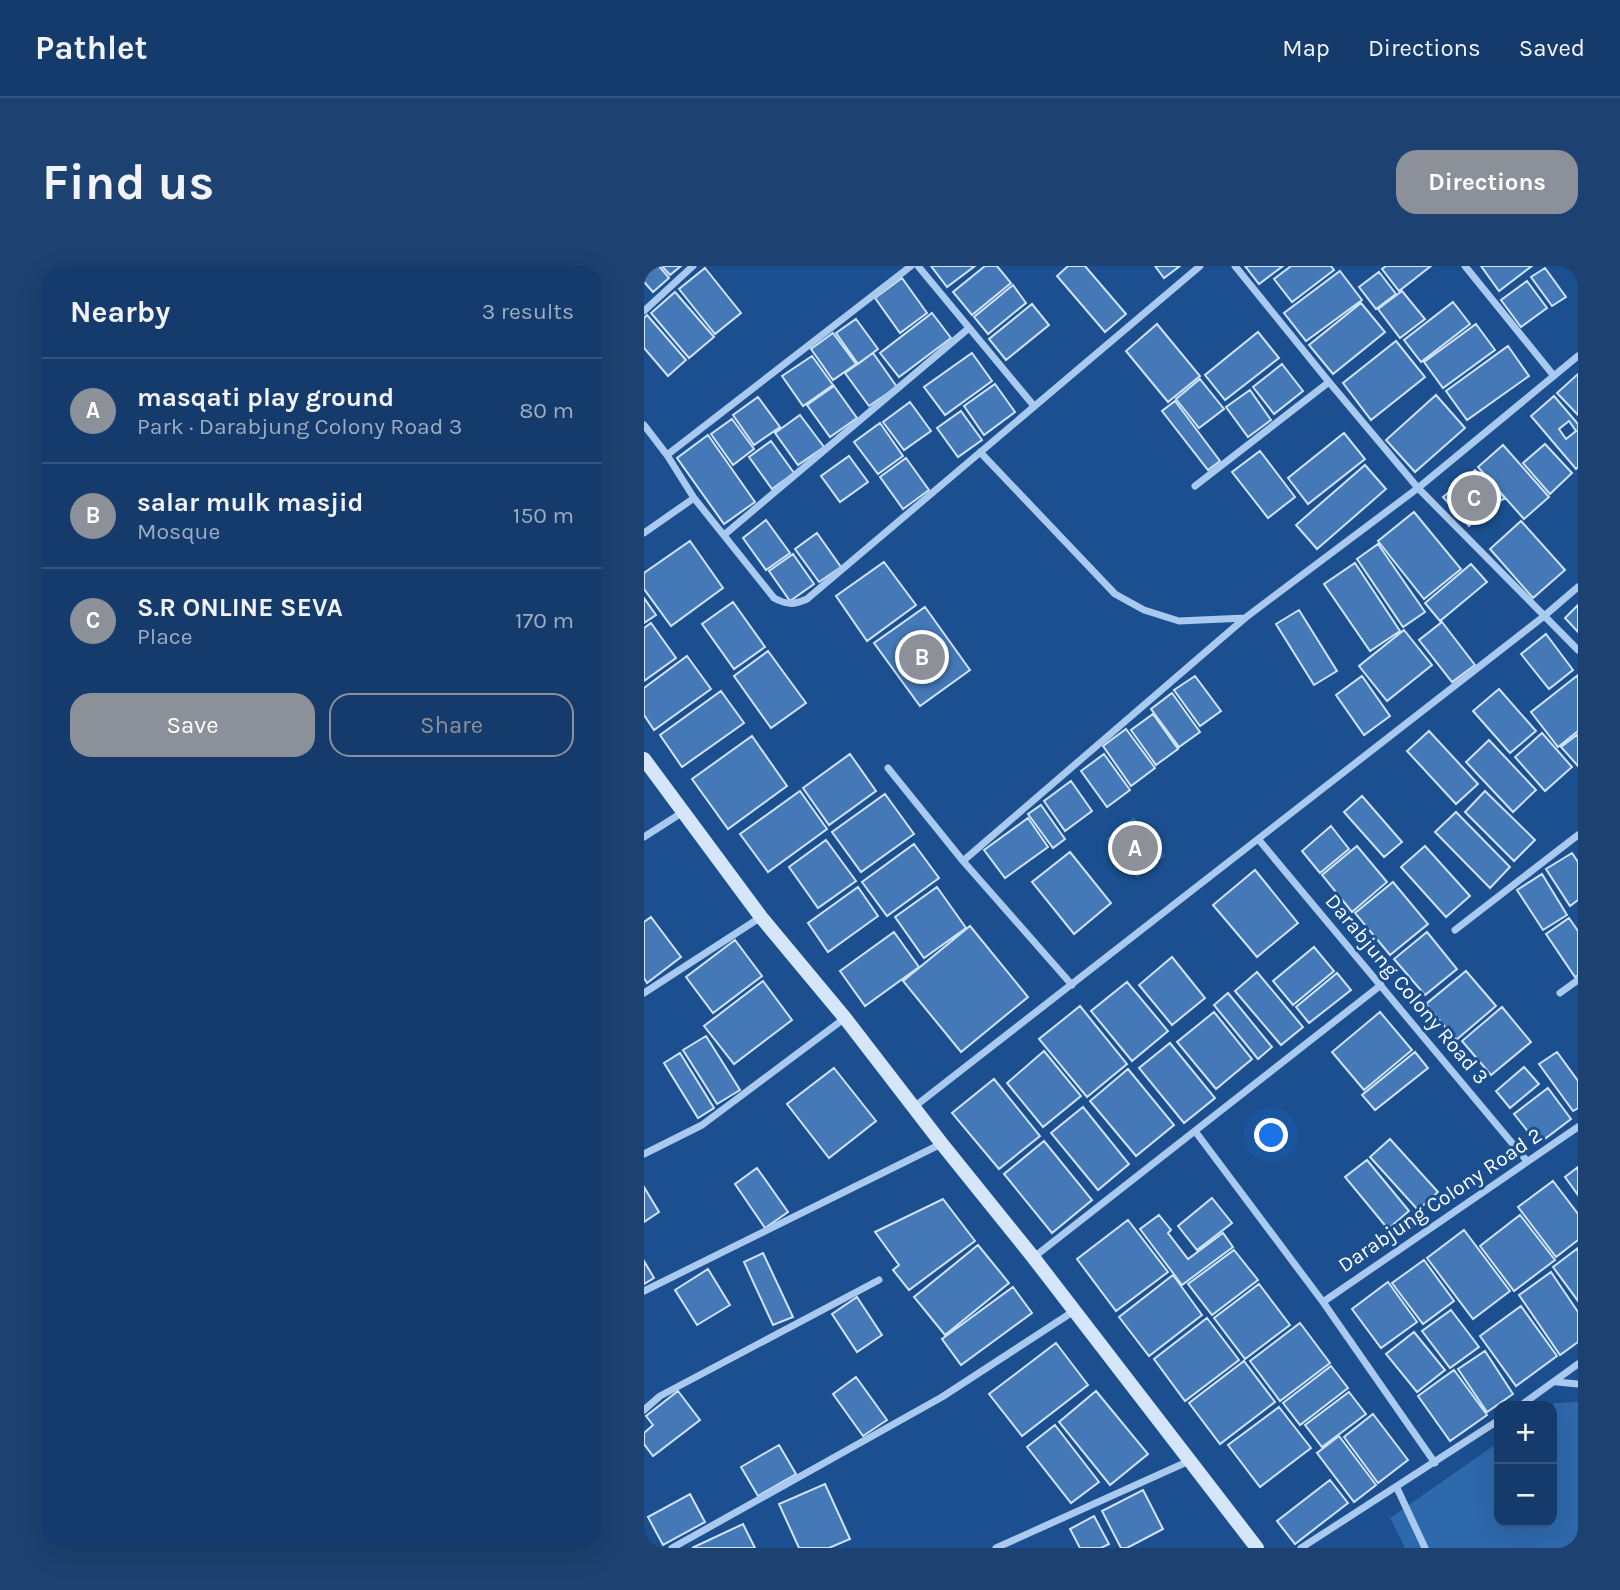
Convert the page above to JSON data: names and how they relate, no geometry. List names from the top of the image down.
{
  "streets": {
    "street": ["Darabjung Colony Road 3", "Darabjung Colony Road 2"]
  },
  "crossings": [
    ["Darabjung Colony Road 3", "Darabjung Colony Road 2"]
  ],
  "page": {
    "header": "Pathlet",
    "nav": ["Map", "Directions", "Saved"],
    "buttons": [
      "Directions",
      ["Save", "Share"]
    ],
    "title": "Find us",
    "heading": ["Nearby", "3 results"],
    "list": [
      {
        "mark": "A",
        "name": "masqati play ground",
        "note": "Park · Darabjung Colony Road 3",
        "value": "80 m"
      },
      {
        "mark": "B",
        "name": "salar mulk masjid",
        "note": "Mosque",
        "value": "150 m"
      },
      {
        "mark": "C",
        "name": "S.R ONLINE SEVA",
        "note": "Place",
        "value": "170 m"
      }
    ],
    "pins": ["C", "B", "A"],
    "map_buttons": ["+", "−"]
  }
}
